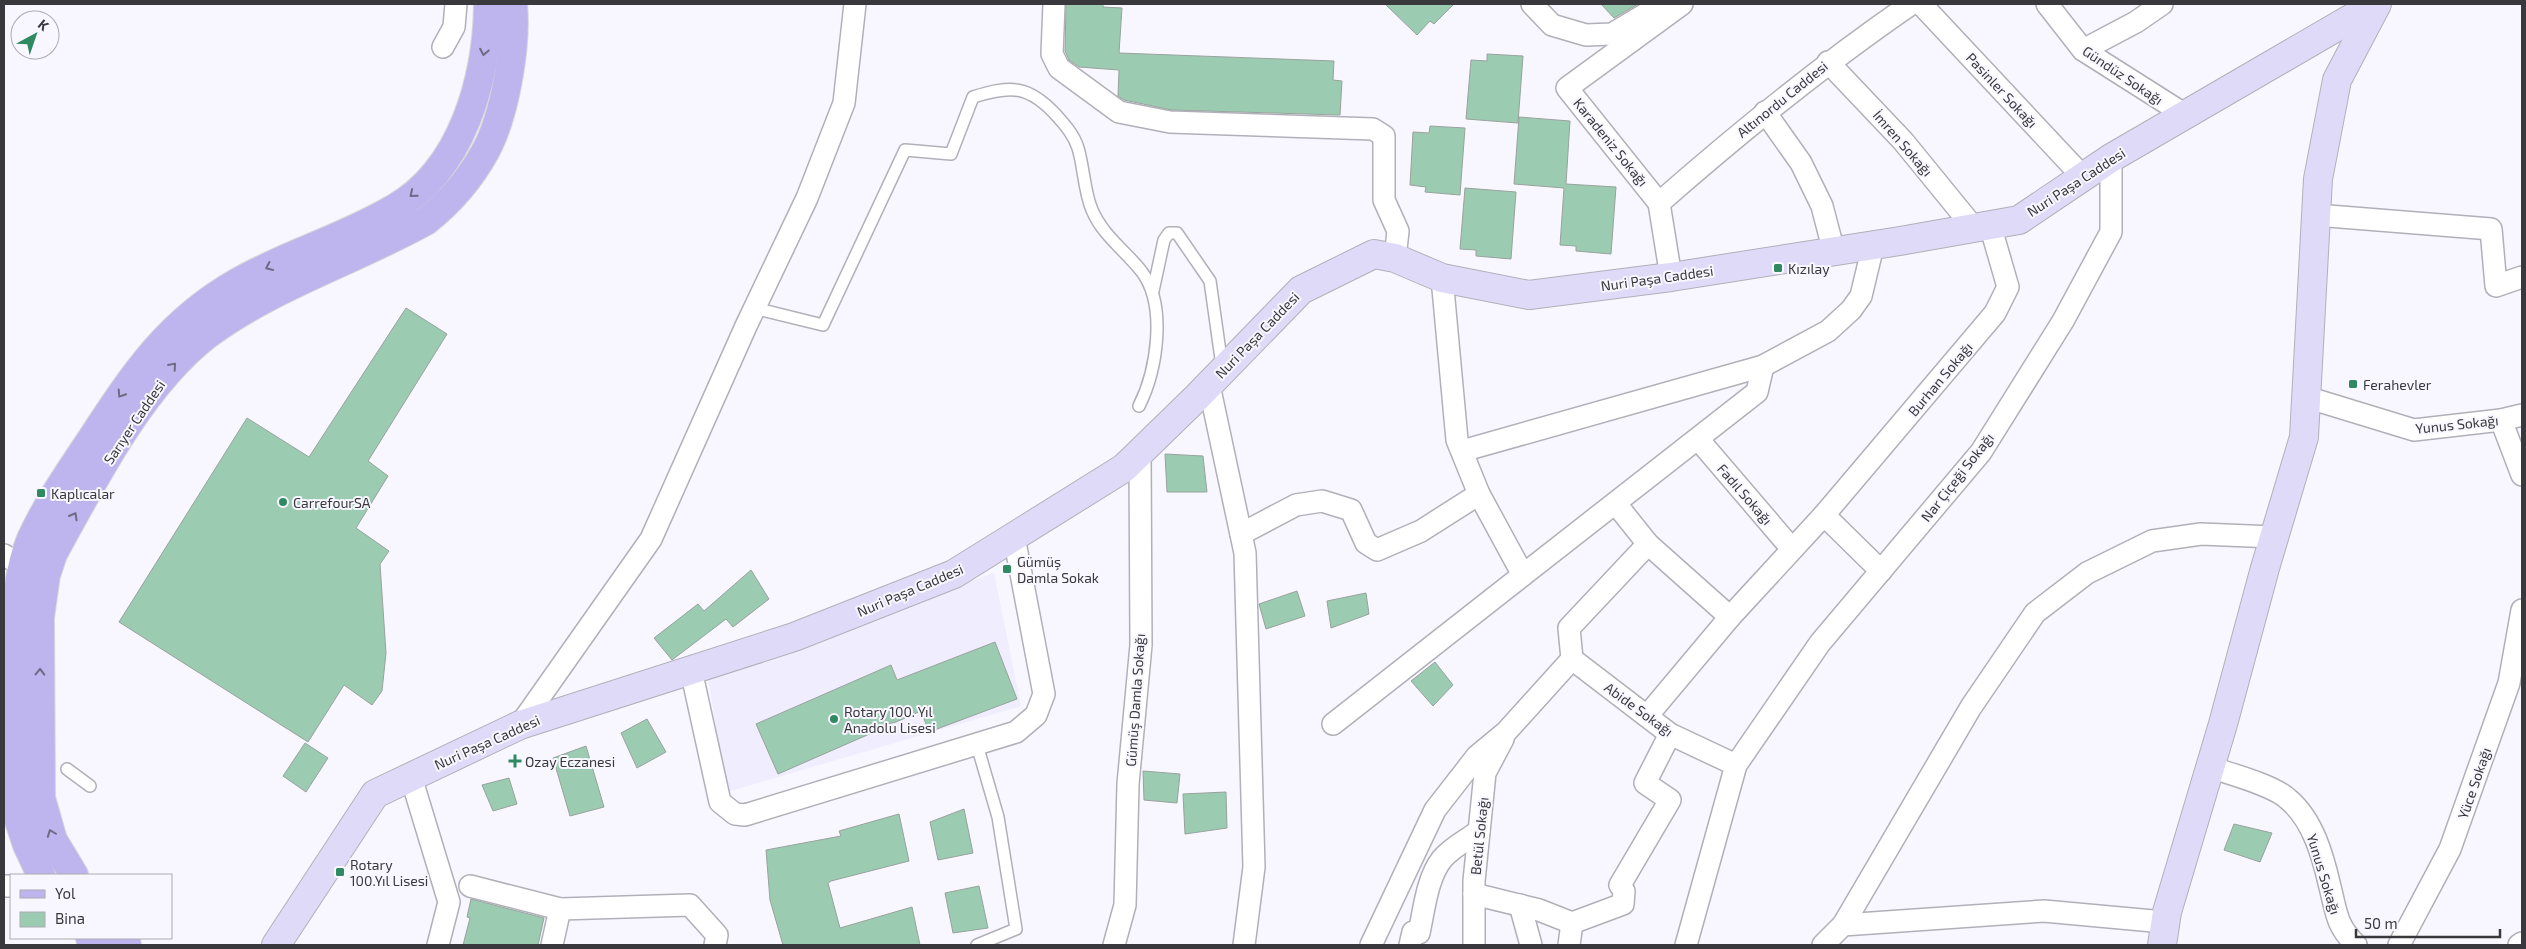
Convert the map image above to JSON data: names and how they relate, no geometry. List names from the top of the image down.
{
  "streets": {
    "main road": ["Sarıyer Caddesi"],
    "street": [
      "Gündüz Sokağı",
      "Pasinler Sokağı",
      "Altınordu Caddesi",
      "Karadeniz Sokağı",
      "İmren Sokağı",
      "Nuri Paşa Caddesi",
      "Burhan Sokağı",
      "Yunus Sokağı",
      "Nar Çiçeği Sokağı",
      "Fadıl Sokağı",
      "Gümüş Damla Sokağı",
      "Abide Sokağı",
      "Yüce Sokağı",
      "Betül Sokağı"
    ]
  },
  "crossings": [
    ["Gündüz Sokağı", "Nuri Paşa Caddesi"],
    ["Pasinler Sokağı", "Nuri Paşa Caddesi"],
    ["Altınordu Caddesi", "Karadeniz Sokağı"],
    ["Altınordu Caddesi", "İmren Sokağı"],
    ["İmren Sokağı", "Nuri Paşa Caddesi"],
    ["İmren Sokağı", "Burhan Sokağı"],
    ["Nuri Paşa Caddesi", "Burhan Sokağı"],
    ["Nuri Paşa Caddesi", "Nar Çiçeği Sokağı"],
    ["Nuri Paşa Caddesi", "Gümüş Damla Sokağı"],
    ["Burhan Sokağı", "Fadıl Sokağı"],
    ["Burhan Sokağı", "Abide Sokağı"],
    ["Nar Çiçeği Sokağı", "Abide Sokağı"]
  ],
  "places": {
    "transit": [
      "Kızılay",
      "Ferahevler",
      "Kaplıcalar",
      "Gümüş Damla Sokak",
      "Rotary 100.Yıl Lisesi"
    ],
    "other": ["CarrefourSA", "Rotary 100. Yıl Anadolu Lisesi"],
    "health": ["Ozay Eczanesi"]
  },
  "legend": ["Yol", "Bina"],
  "scale_bar": "50 m",
  "north": "top right"
}
